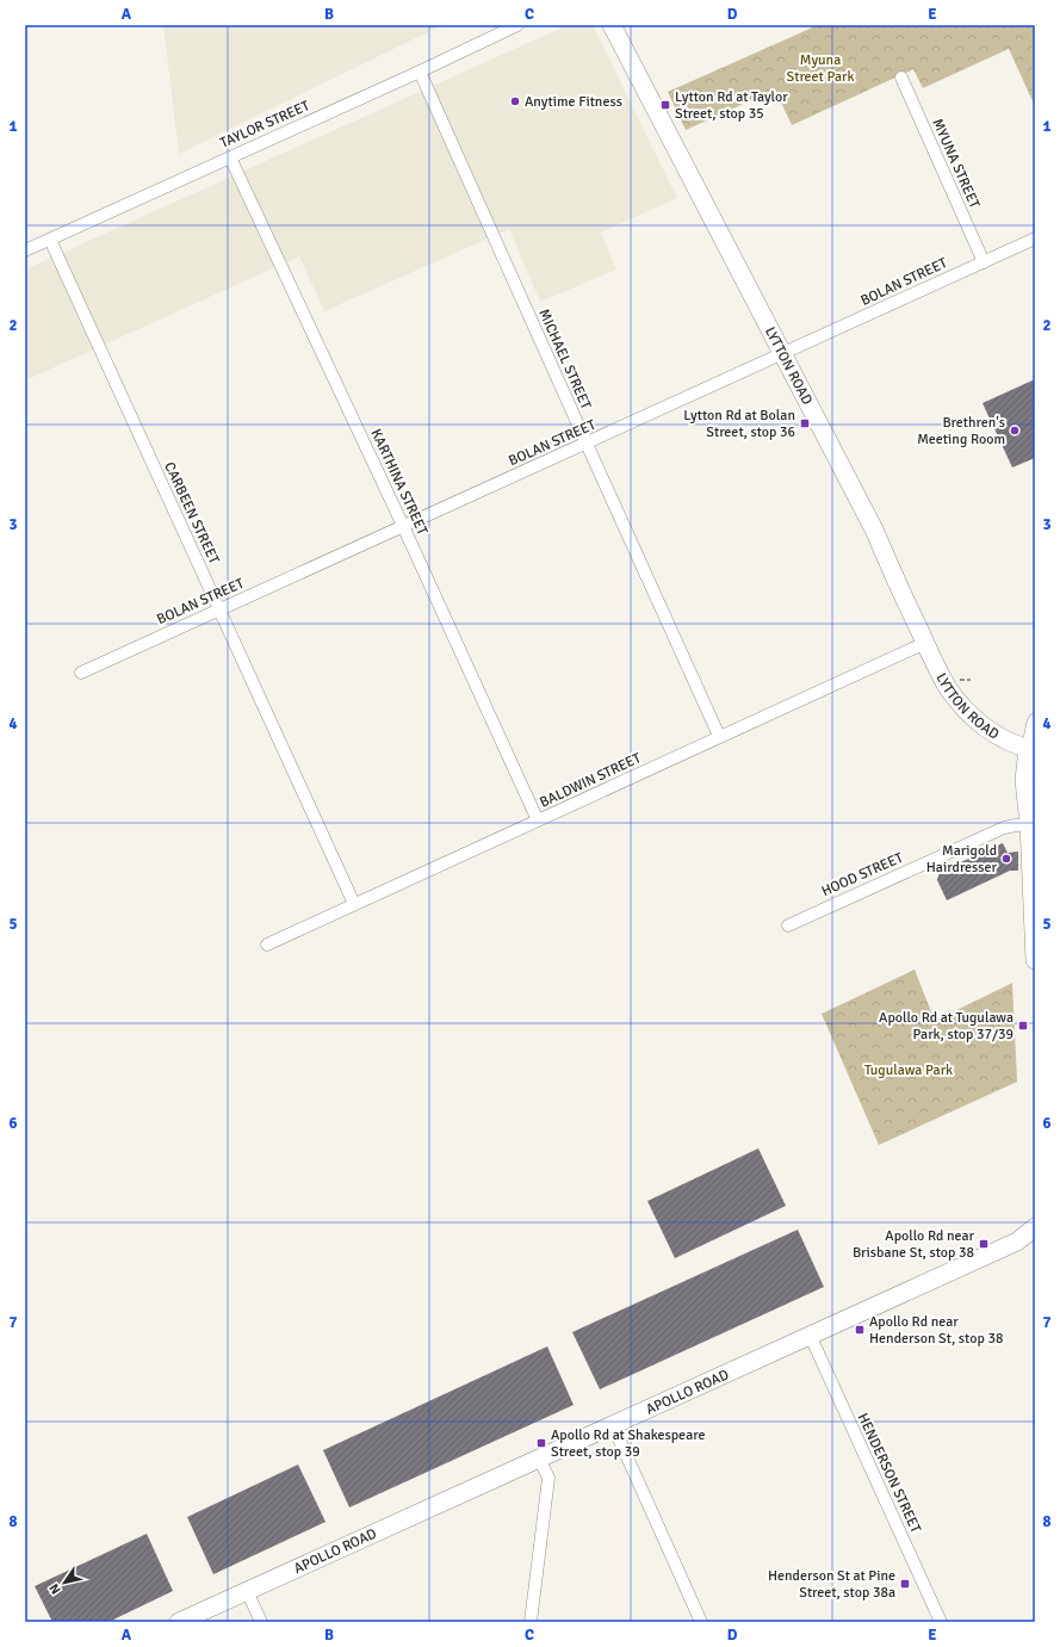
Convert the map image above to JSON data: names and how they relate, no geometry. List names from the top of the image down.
{
  "streets": {
    "street": [
      "TAYLOR STREET",
      "MYUNA STREET",
      "BOLAN STREET",
      "MICHAEL STREET",
      "LYTTON ROAD",
      "KARTHINA STREET",
      "CARBEEN STREET",
      "BALDWIN STREET",
      "HOOD STREET",
      "APOLLO ROAD",
      "HENDERSON STREET"
    ]
  },
  "crossings": [
    ["TAYLOR STREET", "MICHAEL STREET"],
    ["TAYLOR STREET", "KARTHINA STREET"],
    ["TAYLOR STREET", "CARBEEN STREET"],
    ["MYUNA STREET", "BOLAN STREET"],
    ["BOLAN STREET", "MICHAEL STREET"],
    ["BOLAN STREET", "LYTTON ROAD"],
    ["BOLAN STREET", "KARTHINA STREET"],
    ["BOLAN STREET", "CARBEEN STREET"],
    ["MICHAEL STREET", "BALDWIN STREET"],
    ["LYTTON ROAD", "BALDWIN STREET"],
    ["KARTHINA STREET", "BALDWIN STREET"],
    ["CARBEEN STREET", "BALDWIN STREET"],
    ["APOLLO ROAD", "HENDERSON STREET"]
  ],
  "parks": ["Myuna Street Park", "Tugulawa Park"],
  "places": {
    "other": ["Anytime Fitness", "Brethren's Meeting Room", "Marigold Hairdresser"],
    "transit": [
      "Lytton Rd at Taylor Street, stop 35",
      "Lytton Rd at Bolan Street, stop 36",
      "Apollo Rd at Tugulawa Park, stop 37/39",
      "Apollo Rd near Brisbane St, stop 38",
      "Apollo Rd near Henderson St, stop 38",
      "Apollo Rd at Shakespeare Street, stop 39",
      "Henderson St at Pine Street, stop 38a"
    ]
  },
  "north": "bottom left",
  "grid": {
    "columns": [
      "A",
      "B",
      "C",
      "D",
      "E"
    ],
    "rows": [
      "1",
      "2",
      "3",
      "4",
      "5",
      "6",
      "7",
      "8"
    ]
  }
}
